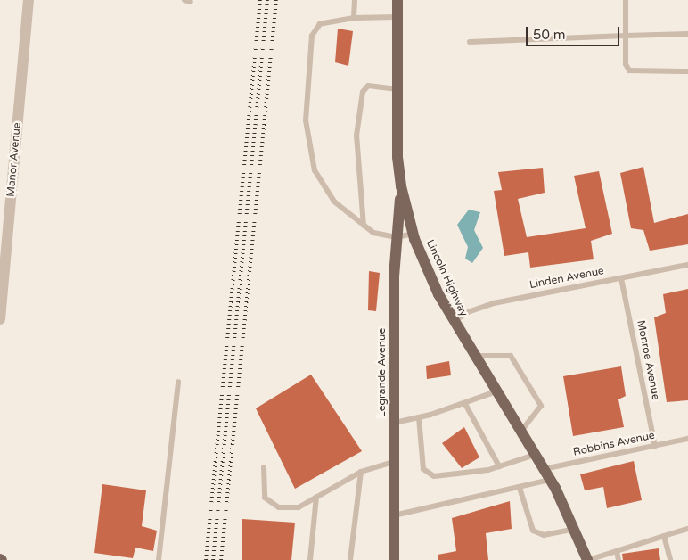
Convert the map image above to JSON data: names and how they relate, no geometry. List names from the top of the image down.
{
  "streets": {
    "main road": ["Lincoln Highway", "Legrande Avenue"],
    "street": ["Manor Avenue"],
    "lane": ["Linden Avenue", "Monroe Avenue", "Robbins Avenue"]
  },
  "crossings": [
    ["Lincoln Highway", "Linden Avenue"],
    ["Lincoln Highway", "Legrande Avenue"],
    ["Lincoln Highway", "Robbins Avenue"],
    ["Linden Avenue", "Monroe Avenue"],
    ["Monroe Avenue", "Robbins Avenue"]
  ],
  "scale_bar": "50 m"
}
